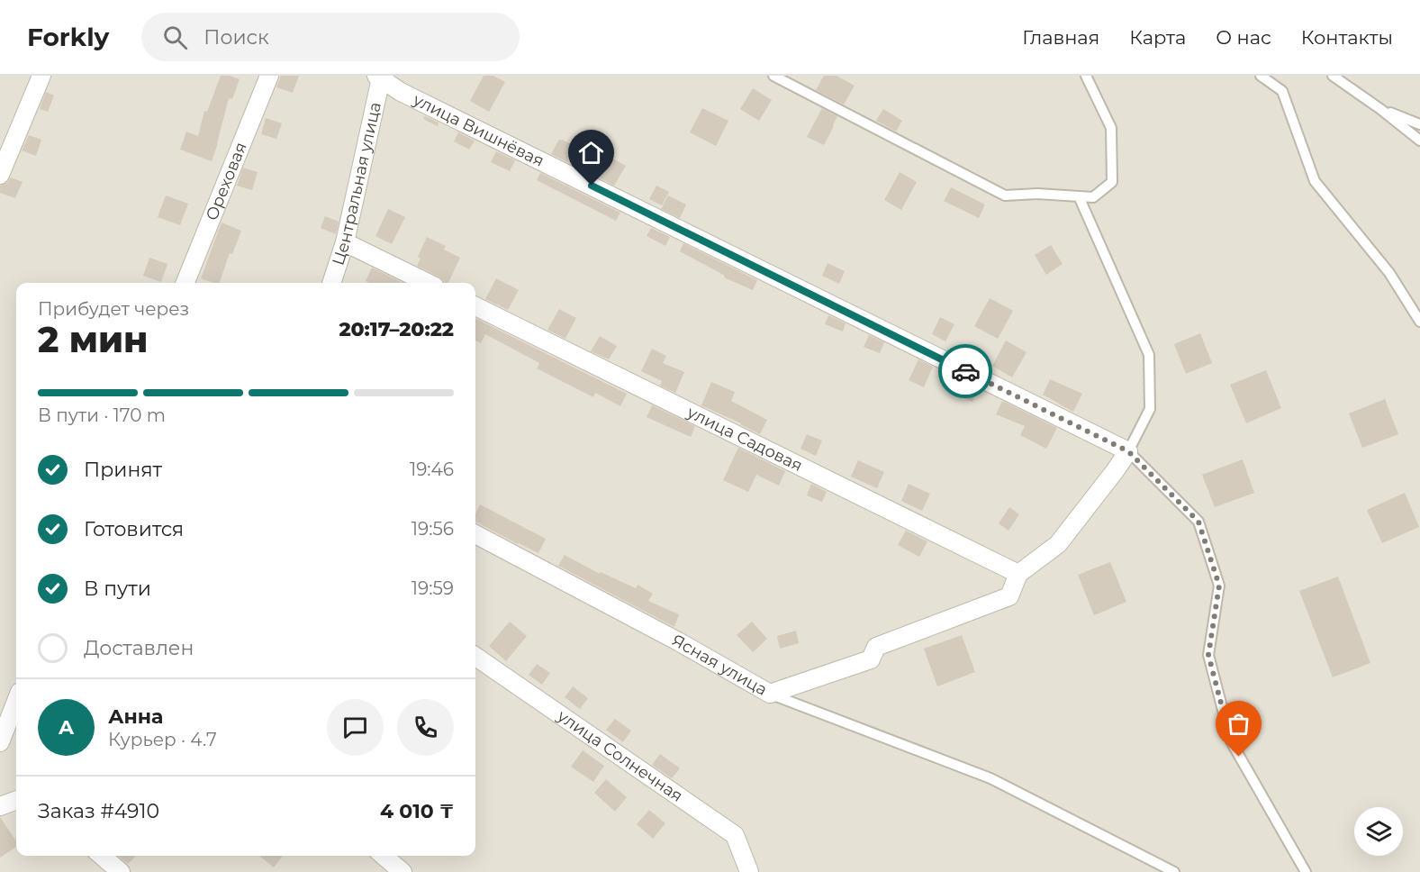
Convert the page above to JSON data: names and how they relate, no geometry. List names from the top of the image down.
{
  "streets": {
    "street": [
      "улица Вишнёвая",
      "Ореховая",
      "Центральная улица",
      "улица Садовая",
      "Ясная улица",
      "улица Солнечная"
    ]
  },
  "crossings": [
    ["улица Вишнёвая", "Центральная улица"],
    ["улица Садовая", "Ясная улица"]
  ],
  "page": {
    "header": "Forkly",
    "search": "Поиск",
    "nav": [
      "Главная",
      "Карта",
      "О нас",
      "Контакты"
    ],
    "heading": ["2 мин", "Прибудет через", "20:17–20:22"],
    "panel": [
      "Анна",
      "Курьер · 4.7",
      "Заказ #4910",
      "4 010 ₸"
    ],
    "bar": "В пути · 170 m",
    "list": [
      ["Принят", "19:46"],
      ["Готовится", "19:56"],
      ["В пути", "19:59"],
      "Доставлен"
    ],
    "round": "А"
  }
}
